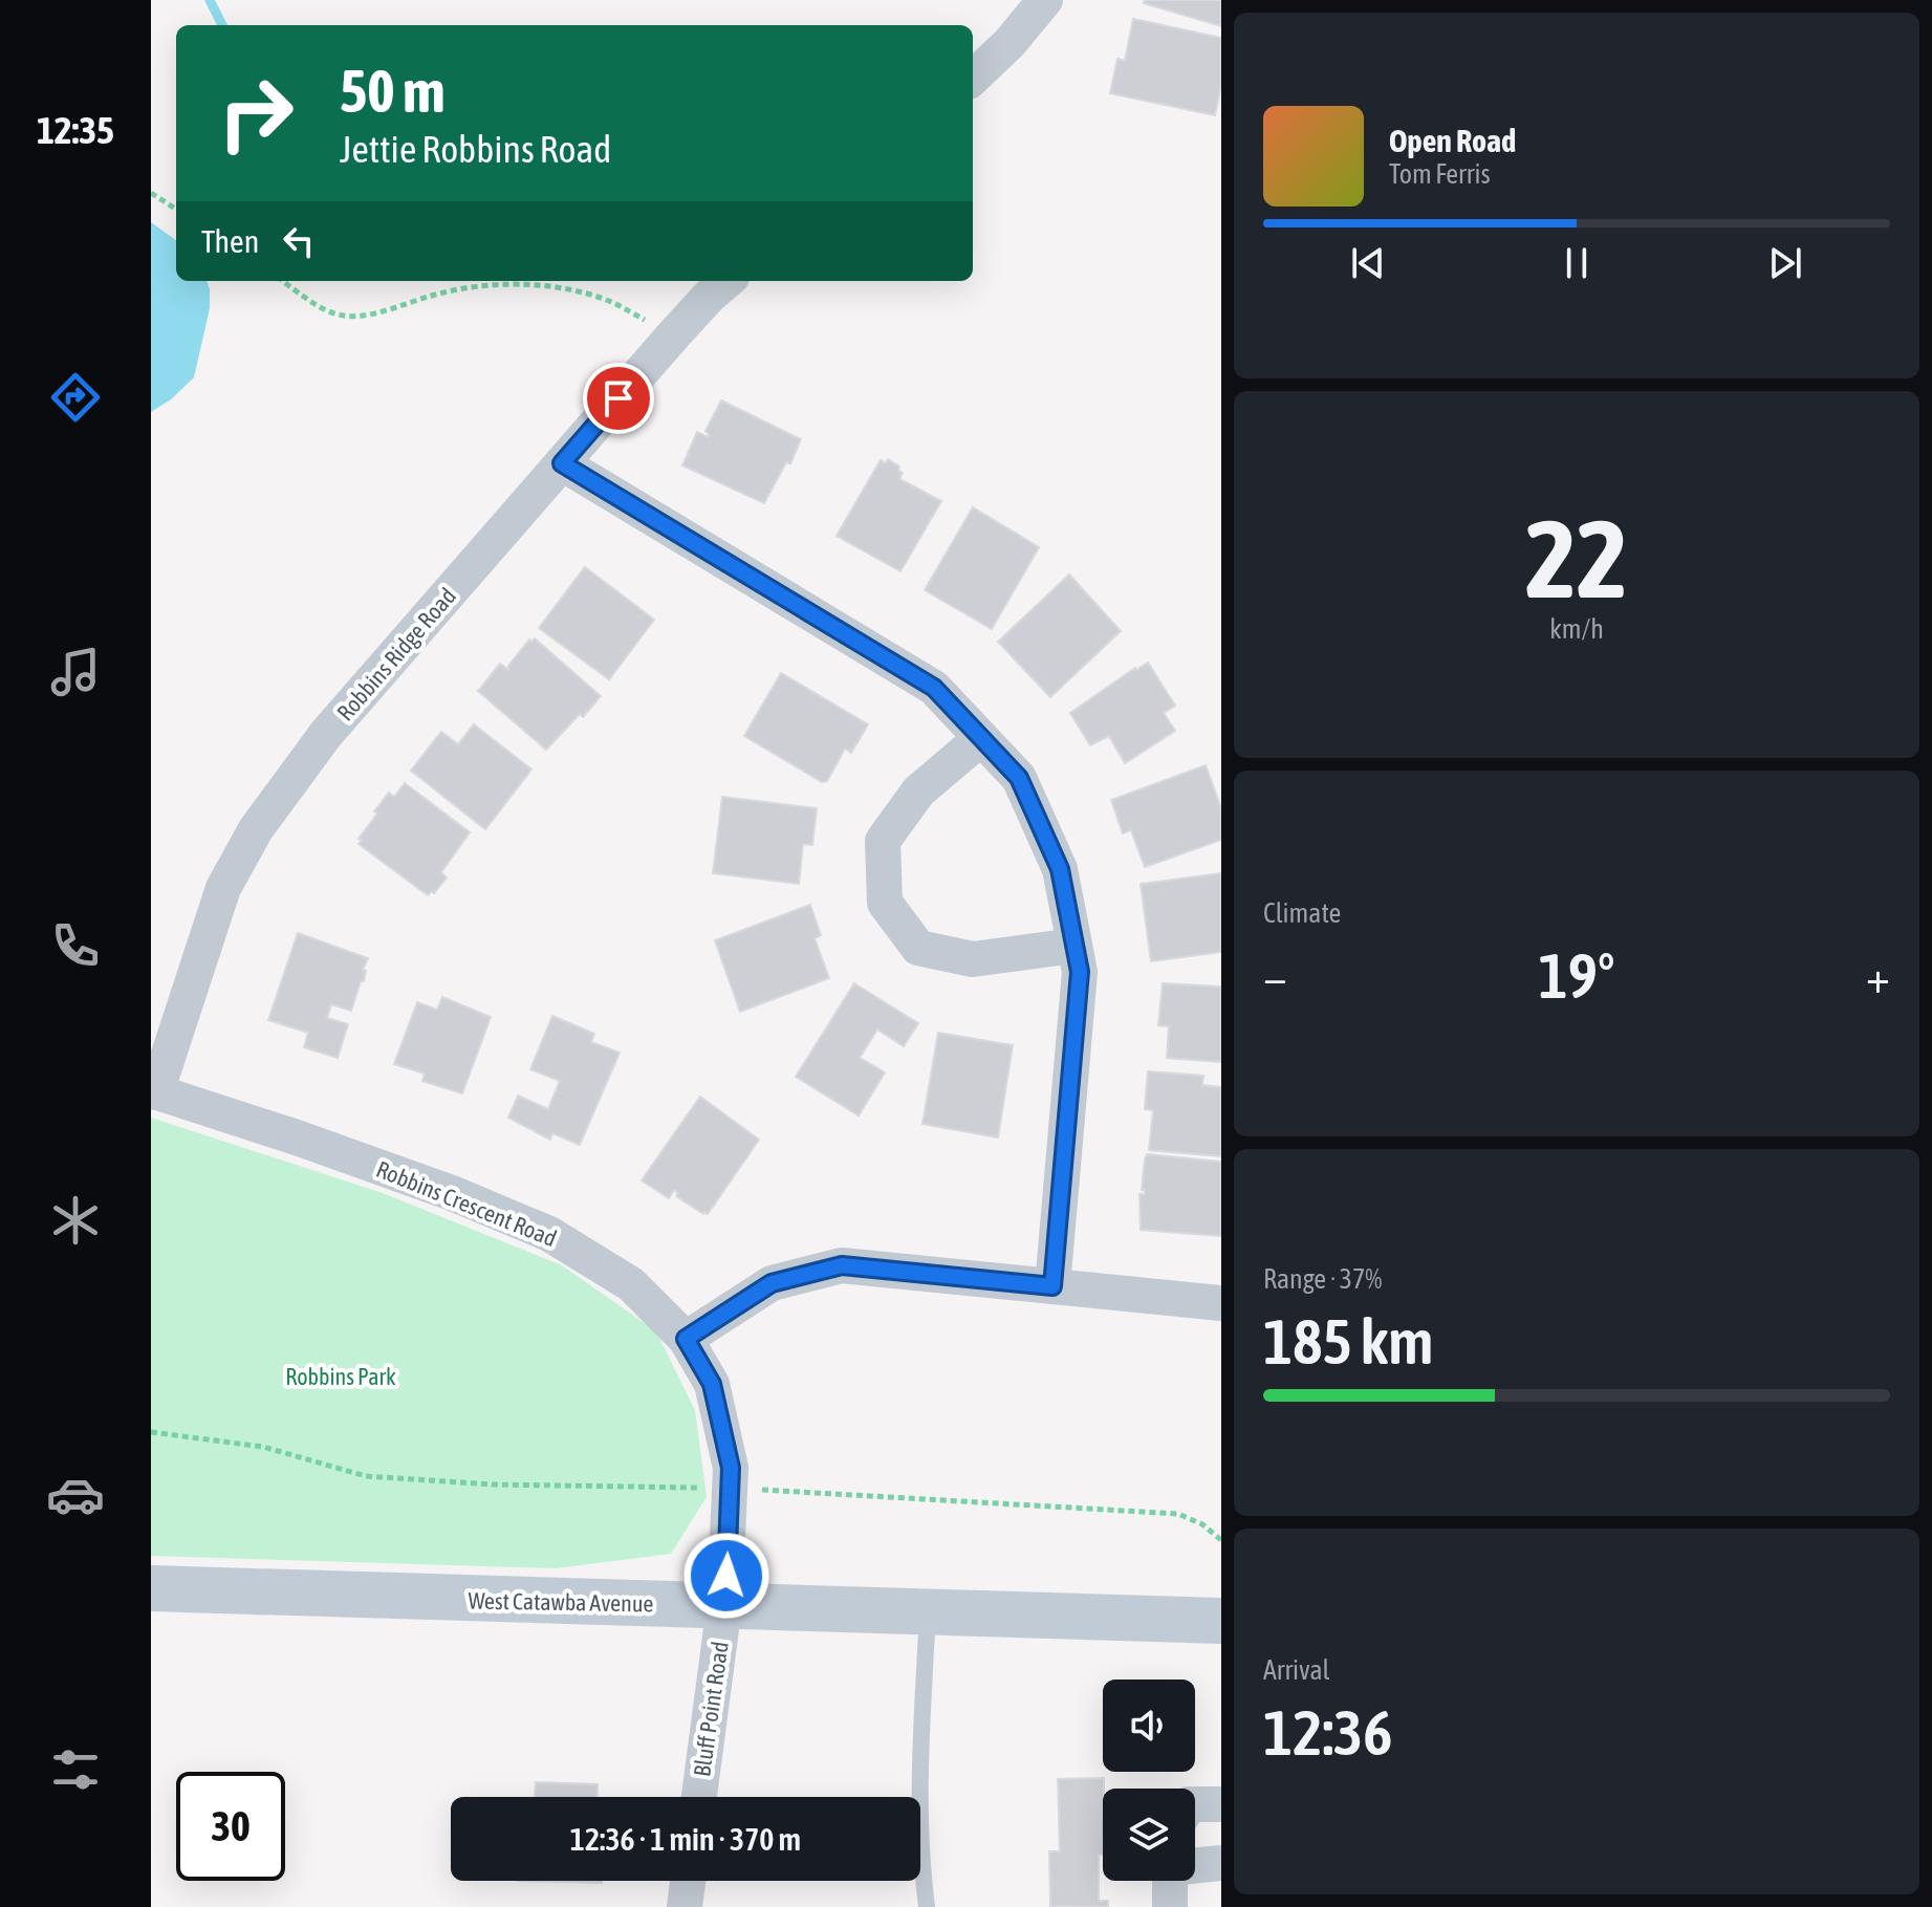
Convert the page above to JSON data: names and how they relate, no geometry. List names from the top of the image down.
{
  "streets": {
    "main road": ["West Catawba Avenue"],
    "street": ["Robbins Ridge Road", "Robbins Crescent Road", "Bluff Point Road"]
  },
  "crossings": [
    ["Robbins Ridge Road", "Robbins Crescent Road"],
    ["Robbins Crescent Road", "West Catawba Avenue"],
    ["Robbins Crescent Road", "Bluff Point Road"],
    ["West Catawba Avenue", "Bluff Point Road"]
  ],
  "parks": ["Robbins Park"],
  "page": {
    "tabs": "12:35",
    "turn": ["50 m", "Jettie Robbins Road"],
    "song": ["Open Road", "Tom Ferris"],
    "then": "Then",
    "tile": [
      ["22", "km/h"],
      "Climate",
      ["Range · 37%", "185 km"],
      ["Arrival", "12:36"]
    ],
    "heat": ["−", "19°", "+"],
    "limit": "30",
    "trip": "12:36 · 1 min · 370 m"
  }
}
